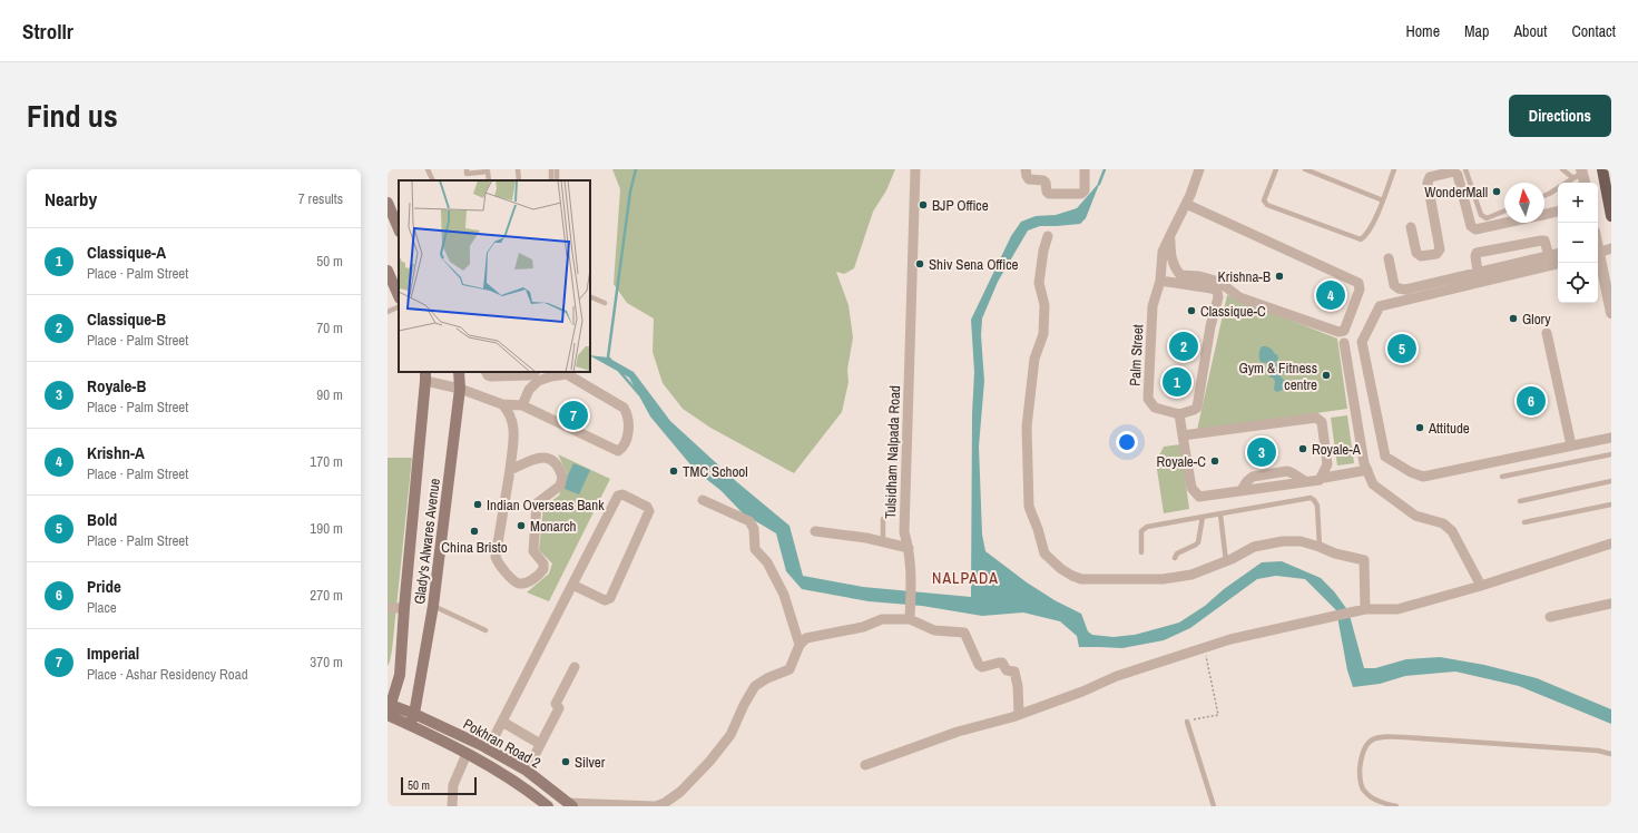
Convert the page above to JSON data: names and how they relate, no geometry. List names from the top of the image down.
{
  "streets": {
    "main road": ["Glady's Alwares Avenue", "Pokhran Road 2"],
    "street": ["Palm Street", "Tulsidham Nalpada Road"]
  },
  "crossings": [
    ["Glady's Alwares Avenue", "Pokhran Road 2"]
  ],
  "districts": ["NALPADA"],
  "places": [
    "WonderMall",
    "BJP Office",
    "Shiv Sena Office",
    "Krishna-B",
    "Classique-C",
    "Glory",
    "Gym & Fitness centre",
    "Attitude",
    "Royale-A",
    "Royale-C",
    "TMC School",
    "Indian Overseas Bank",
    "Monarch",
    "China Bristo",
    "Silver"
  ],
  "scale_bar": "50 m",
  "north": "top",
  "page": {
    "header": "Strollr",
    "nav": [
      "Home",
      "Map",
      "About",
      "Contact"
    ],
    "title": "Find us",
    "buttons": "Directions",
    "heading": ["Nearby", "7 results"],
    "map_buttons": ["+", "−"],
    "list": [
      {
        "mark": "1",
        "name": "Classique-A",
        "note": "Place · Palm Street",
        "value": "50 m"
      },
      {
        "mark": "2",
        "name": "Classique-B",
        "note": "Place · Palm Street",
        "value": "70 m"
      },
      {
        "mark": "3",
        "name": "Royale-B",
        "note": "Place · Palm Street",
        "value": "90 m"
      },
      {
        "mark": "4",
        "name": "Krishn-A",
        "note": "Place · Palm Street",
        "value": "170 m"
      },
      {
        "mark": "5",
        "name": "Bold",
        "note": "Place · Palm Street",
        "value": "190 m"
      },
      {
        "mark": "6",
        "name": "Pride",
        "note": "Place",
        "value": "270 m"
      },
      {
        "mark": "7",
        "name": "Imperial",
        "note": "Place · Ashar Residency Road",
        "value": "370 m"
      }
    ],
    "pins": [
      "4",
      "2",
      "5",
      "1",
      "6",
      "7",
      "3"
    ],
    "scale": "50 m"
  }
}
